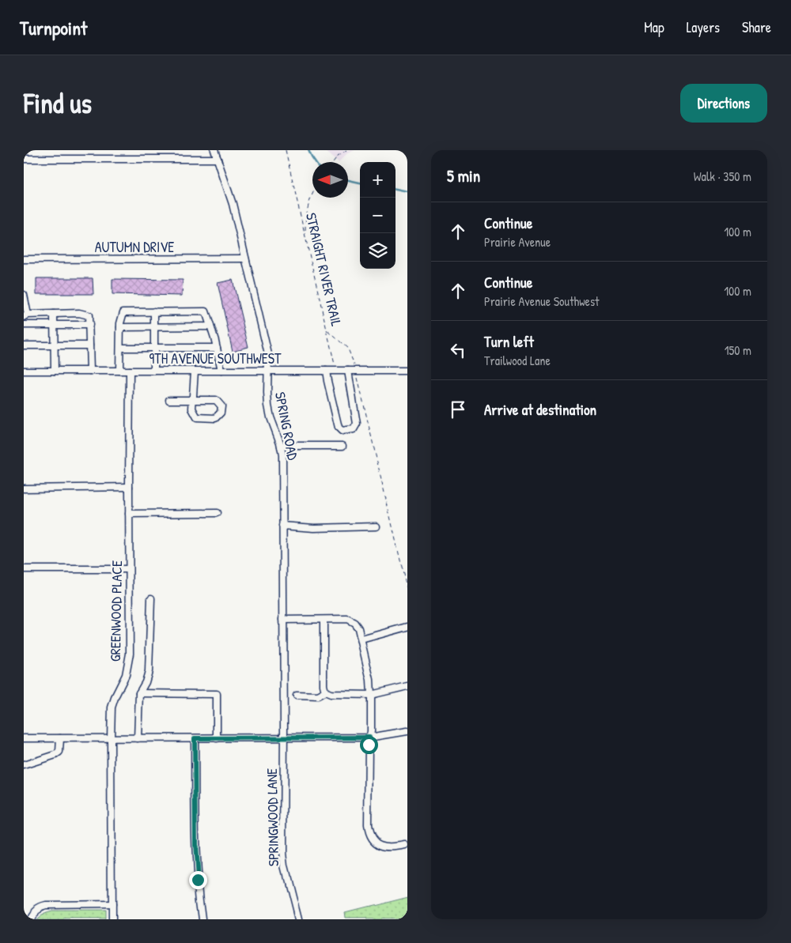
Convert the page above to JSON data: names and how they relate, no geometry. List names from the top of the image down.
{
  "streets": {
    "street": [
      "AUTUMN DRIVE",
      "9TH AVENUE SOUTHWEST",
      "SPRING ROAD",
      "GREENWOOD PLACE",
      "SPRINGWOOD LANE"
    ],
    "path": ["STRAIGHT RIVER TRAIL"]
  },
  "crossings": [
    ["AUTUMN DRIVE", "SPRING ROAD"],
    ["STRAIGHT RIVER TRAIL", "9TH AVENUE SOUTHWEST"],
    ["9TH AVENUE SOUTHWEST", "SPRING ROAD"],
    ["9TH AVENUE SOUTHWEST", "GREENWOOD PLACE"],
    ["SPRING ROAD", "SPRINGWOOD LANE"]
  ],
  "north": "left",
  "page": {
    "header": "Turnpoint",
    "nav": ["Map", "Layers", "Share"],
    "buttons": "Directions",
    "title": "Find us",
    "heading": ["5 min", "Walk · 350 m"],
    "map_buttons": ["+", "−"],
    "list": [
      ["Continue", "Prairie Avenue", "100 m"],
      ["Continue", "Prairie Avenue Southwest", "100 m"],
      ["Turn left", "Trailwood Lane", "150 m"],
      "Arrive at destination"
    ]
  }
}
